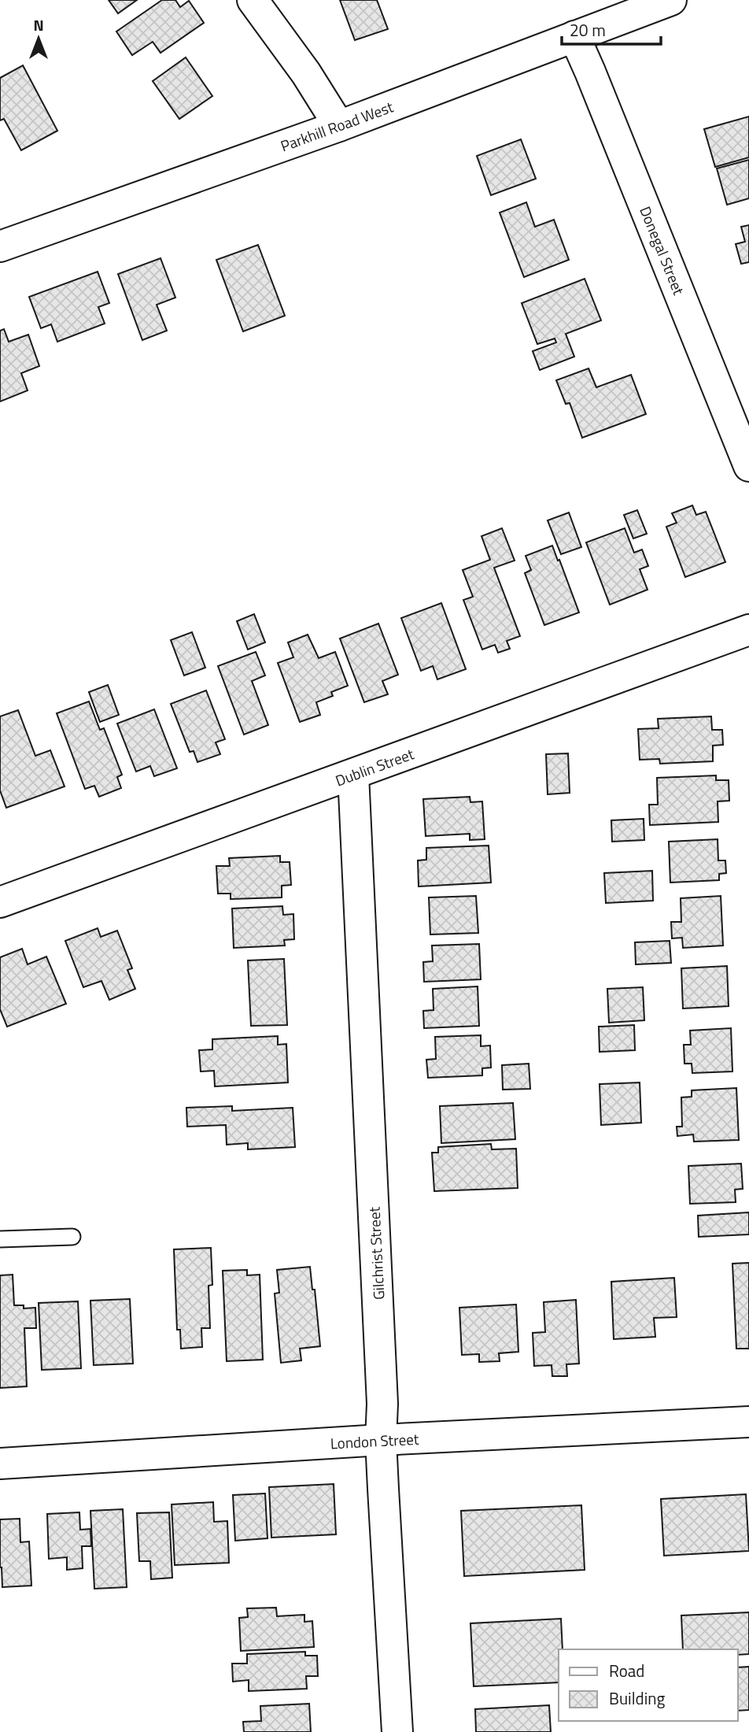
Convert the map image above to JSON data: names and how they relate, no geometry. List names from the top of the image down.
{
  "streets": {
    "street": [
      "Parkhill Road West",
      "Donegal Street",
      "Dublin Street",
      "Gilchrist Street",
      "London Street"
    ]
  },
  "crossings": [
    ["Parkhill Road West", "Donegal Street"],
    ["Dublin Street", "Gilchrist Street"],
    ["Gilchrist Street", "London Street"]
  ],
  "legend": ["Road", "Building"],
  "scale_bar": "20 m",
  "north": "top"
}
